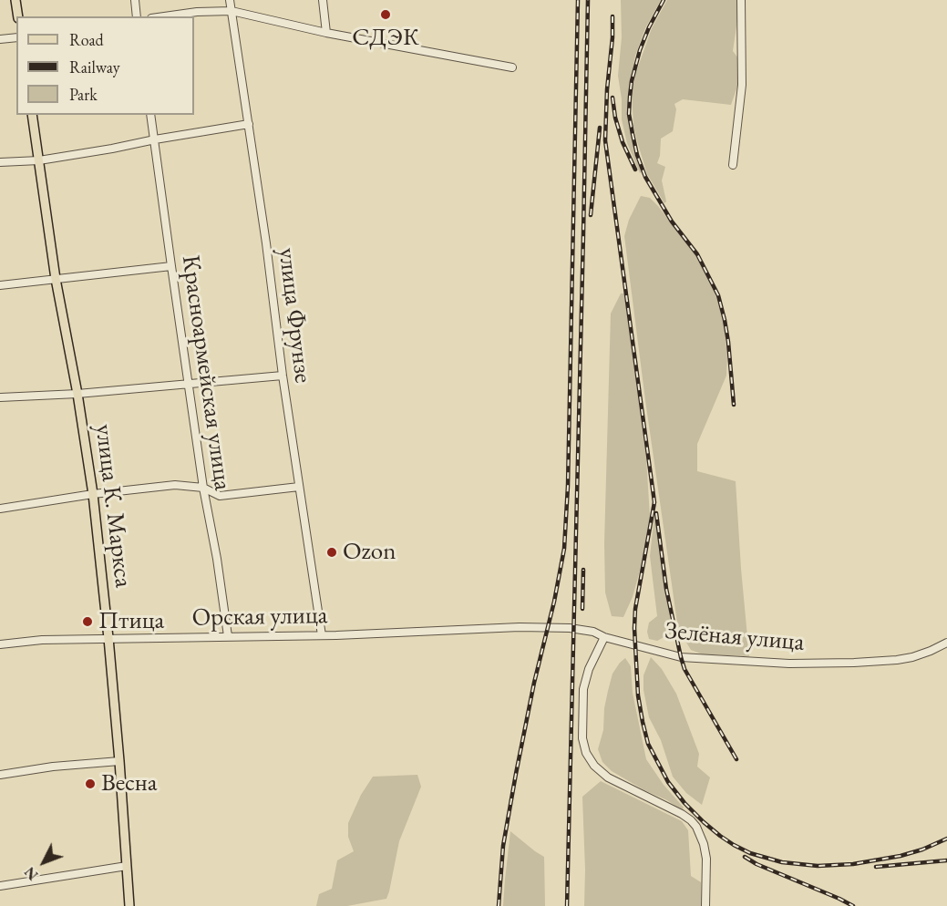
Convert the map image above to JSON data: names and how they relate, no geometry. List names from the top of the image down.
{
  "streets": {
    "main road": ["улица К. Маркса"],
    "street": [
      "улица Фрунзе",
      "Красноармейская улица",
      "Орская улица",
      "Зелёная улица"
    ]
  },
  "crossings": [
    ["улица Фрунзе", "Орская улица"],
    ["Красноармейская улица", "Орская улица"],
    ["улица К. Маркса", "Орская улица"],
    ["Орская улица", "Зелёная улица"]
  ],
  "places": [
    "СДЭК",
    "Ozon",
    "Птица",
    "Весна"
  ],
  "legend": ["Road", "Railway", "Park"],
  "north": "bottom left"
}
